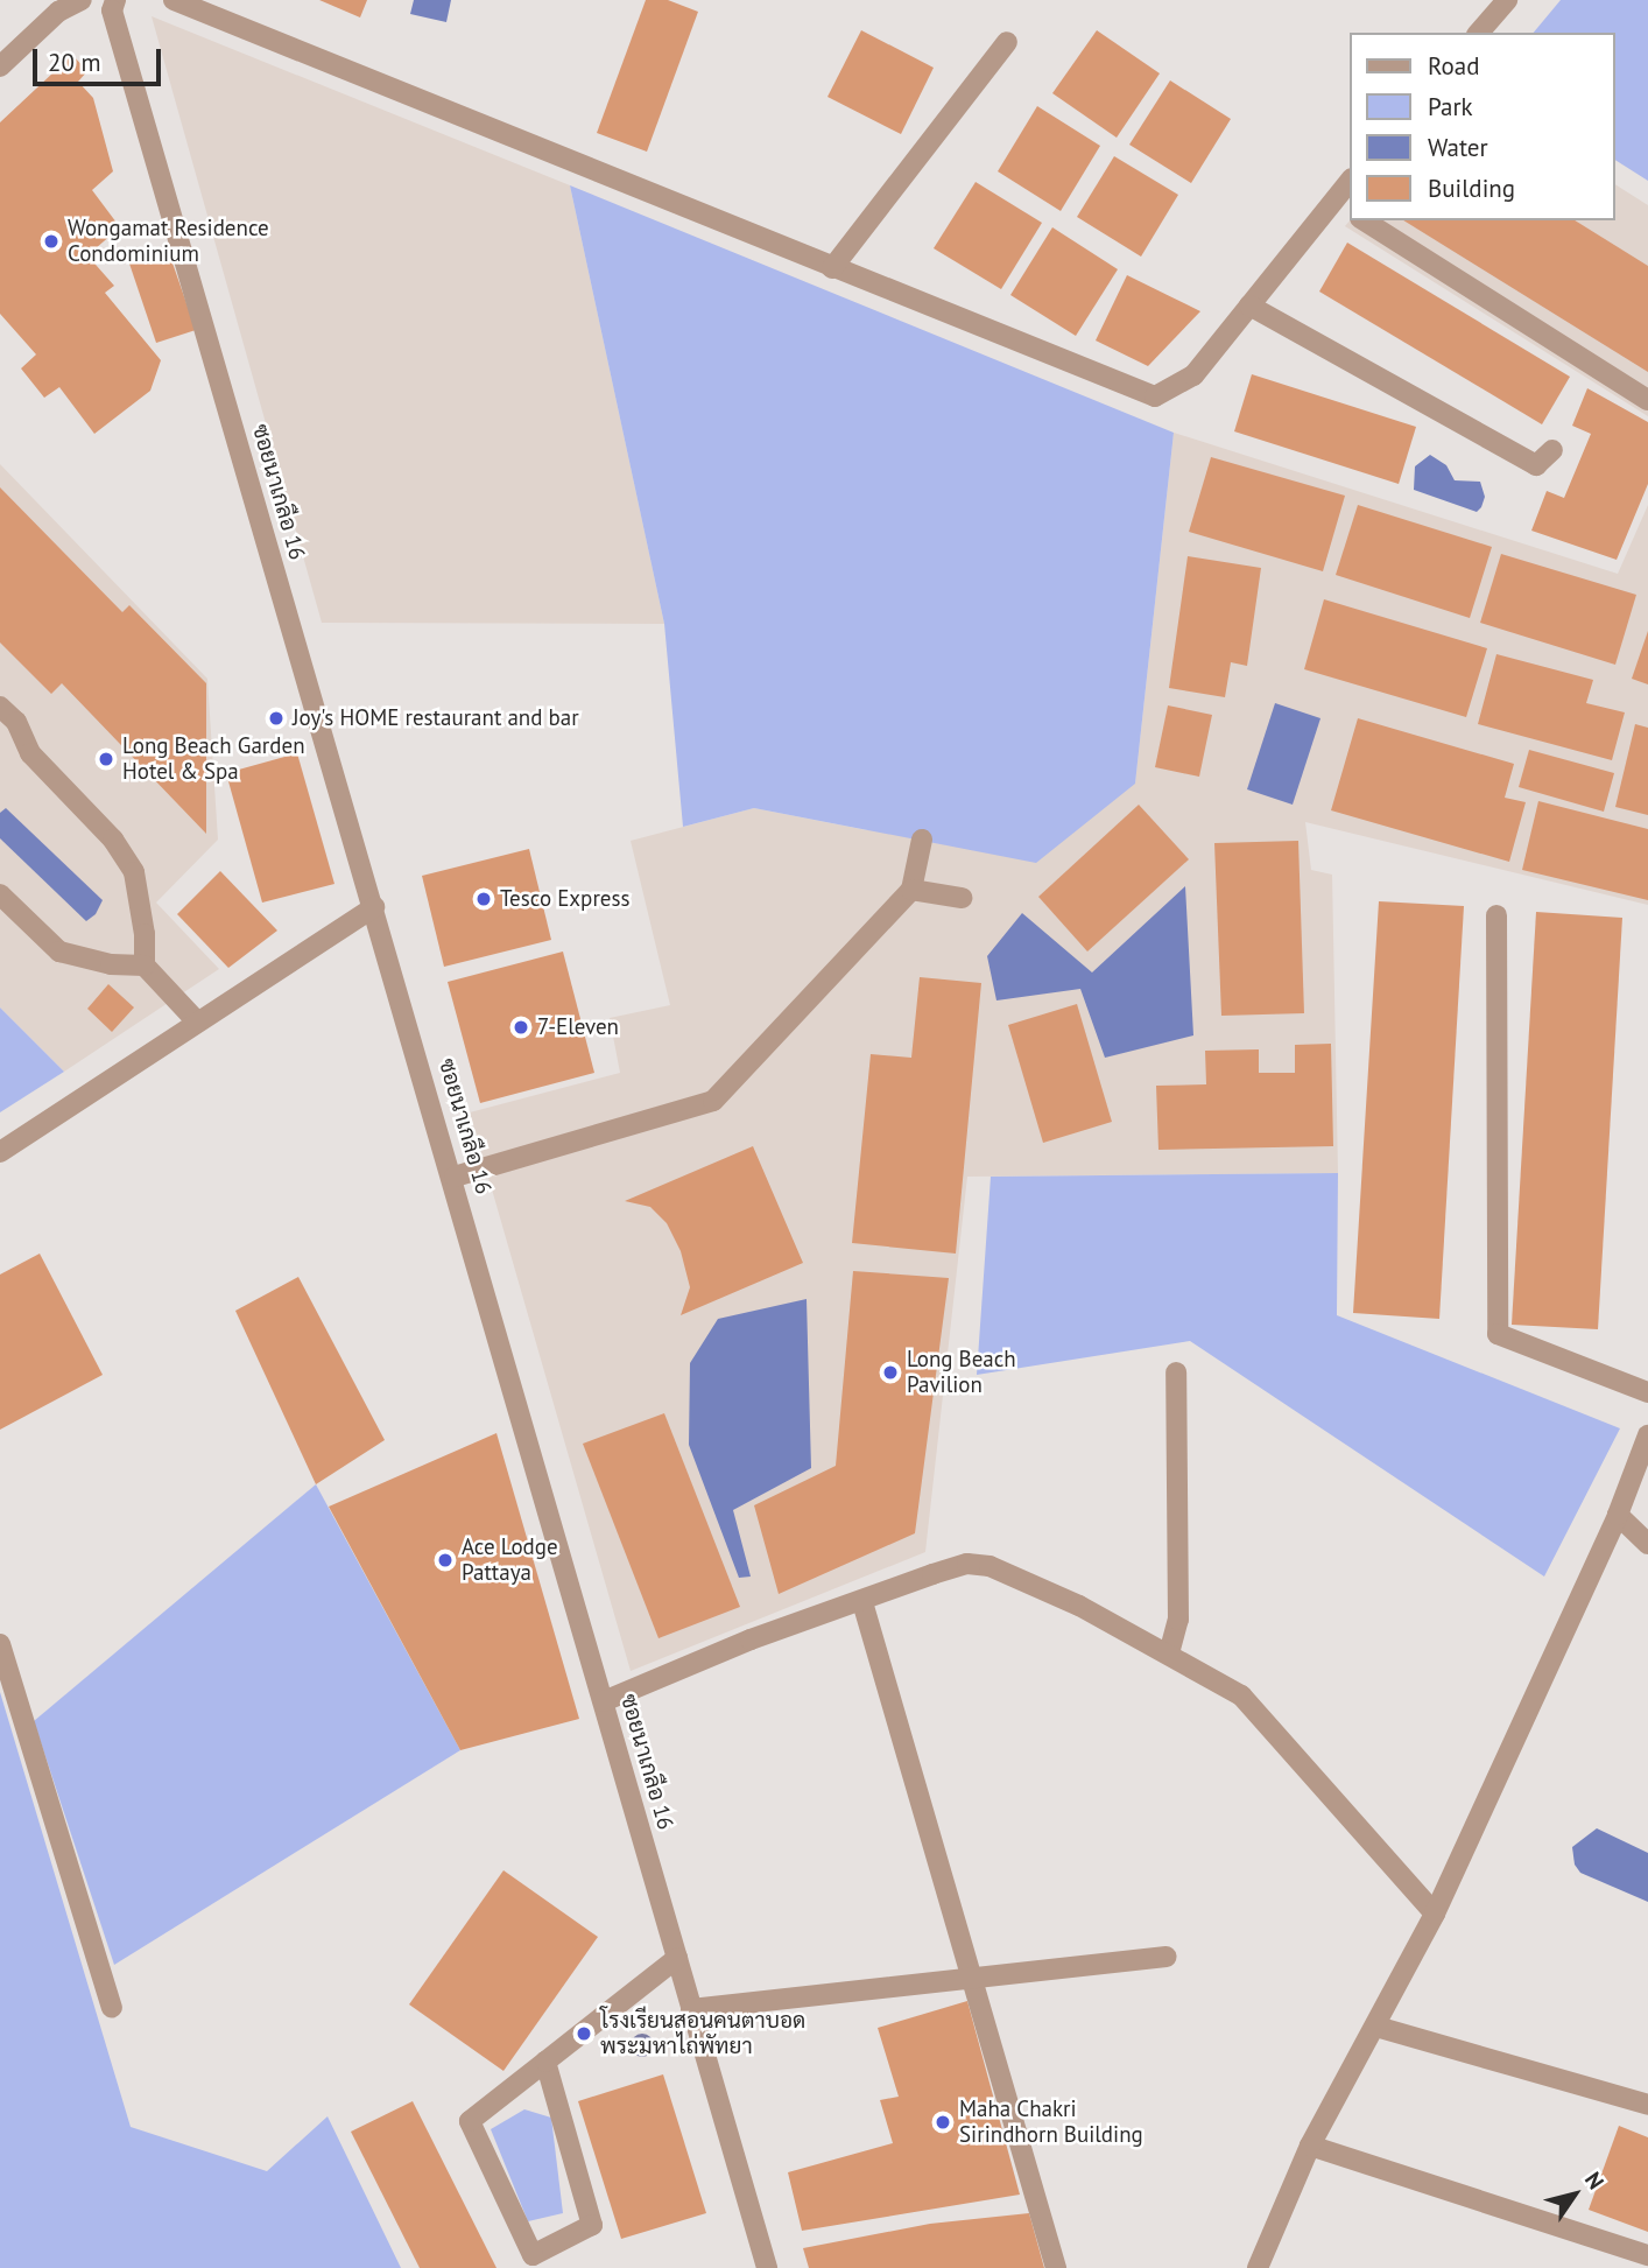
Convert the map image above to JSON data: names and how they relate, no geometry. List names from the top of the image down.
{
  "streets": {
    "street": ["ซอยนาเกลือ 16"]
  },
  "places": [
    "Wongamat Residence Condominium",
    "Joy's HOME restaurant and bar",
    "Long Beach Garden Hotel & Spa",
    "Tesco Express",
    "7-Eleven",
    "Long Beach Pavilion",
    "Ace Lodge Pattaya",
    "โรงเรียนสอนคนตาบอด พระมหาไถ่พัทยา",
    "Maha Chakri Sirindhorn Building"
  ],
  "legend": [
    "Road",
    "Park",
    "Water",
    "Building"
  ],
  "scale_bar": "20 m",
  "north": "top right"
}
